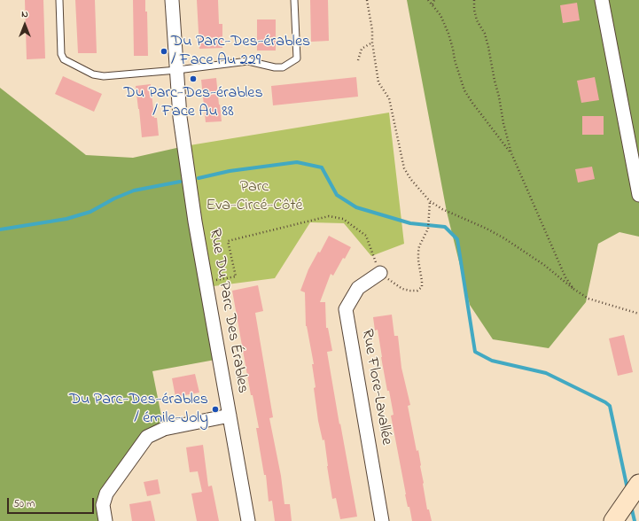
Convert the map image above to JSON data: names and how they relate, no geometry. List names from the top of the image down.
{
  "streets": {
    "street": ["Rue Du Parc Des Érables", "Rue Flore-Lavallée"]
  },
  "parks": ["Parc Eva-Circé-Côté"],
  "places": ["Du Parc-Des-érables / Face Au 229", "Du Parc-Des-érables / Face Au 88", "Du Parc-Des-érables / émile-Joly"],
  "scale_bar": "50 m",
  "north": "top"
}
